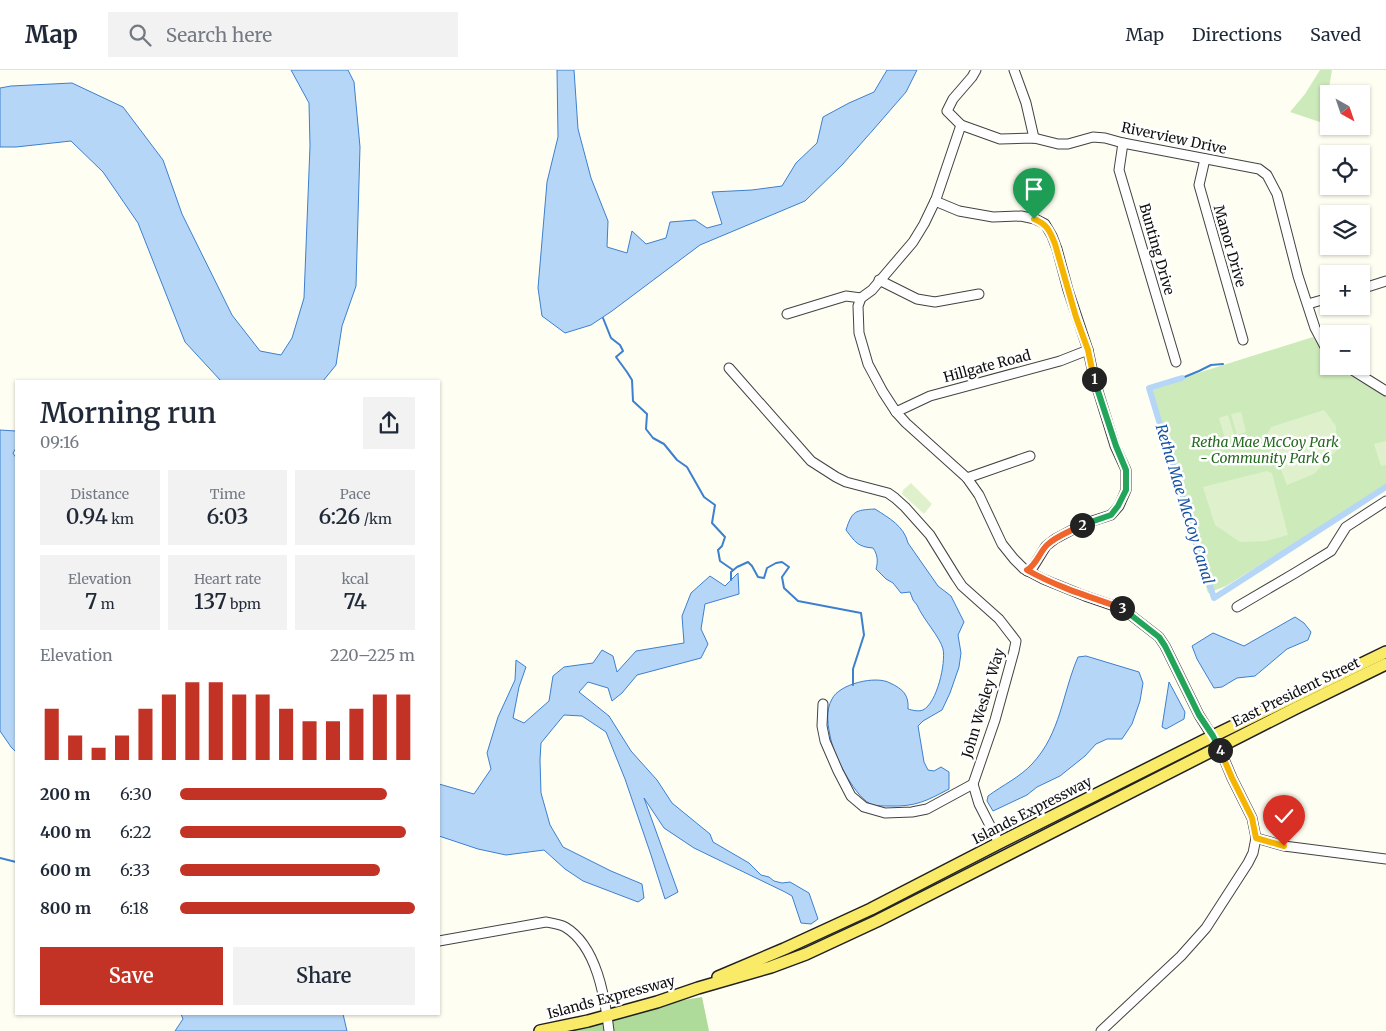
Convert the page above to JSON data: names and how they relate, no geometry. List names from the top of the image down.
{
  "streets": {
    "main road": ["East President Street", "Islands Expressway"],
    "street": [
      "Riverview Drive",
      "Manor Drive",
      "Bunting Drive",
      "Hillgate Road",
      "John Wesley Way"
    ]
  },
  "crossings": [
    ["Riverview Drive", "Manor Drive"],
    ["Riverview Drive", "Bunting Drive"],
    ["East President Street", "Islands Expressway"]
  ],
  "water": ["Retha Mae McCoy Canal"],
  "parks": ["Retha Mae McCoy Park - Community Park 6"],
  "north": "bottom right",
  "page": {
    "header": "Map",
    "search": "Search here",
    "nav": ["Map", "Directions", "Saved"],
    "map_buttons": ["+", "−"],
    "pins": [
      "1",
      "2",
      "3",
      "4"
    ],
    "heading": ["Morning run", "09:16"],
    "stats": [
      ["Distance", "0.94 km"],
      ["Time", "6:03"],
      ["Pace", "6:26 /km"],
      ["Elevation", "7 m"],
      ["Heart rate", "137 bpm"],
      ["kcal", "74"]
    ],
    "chart": ["Elevation", "220–225 m"],
    "list": [
      {
        "name": "200 m",
        "note": "6:30"
      },
      {
        "name": "400 m",
        "note": "6:22"
      },
      {
        "name": "600 m",
        "note": "6:33"
      },
      {
        "name": "800 m",
        "note": "6:18"
      }
    ],
    "buttons": ["Save", "Share"]
  }
}
